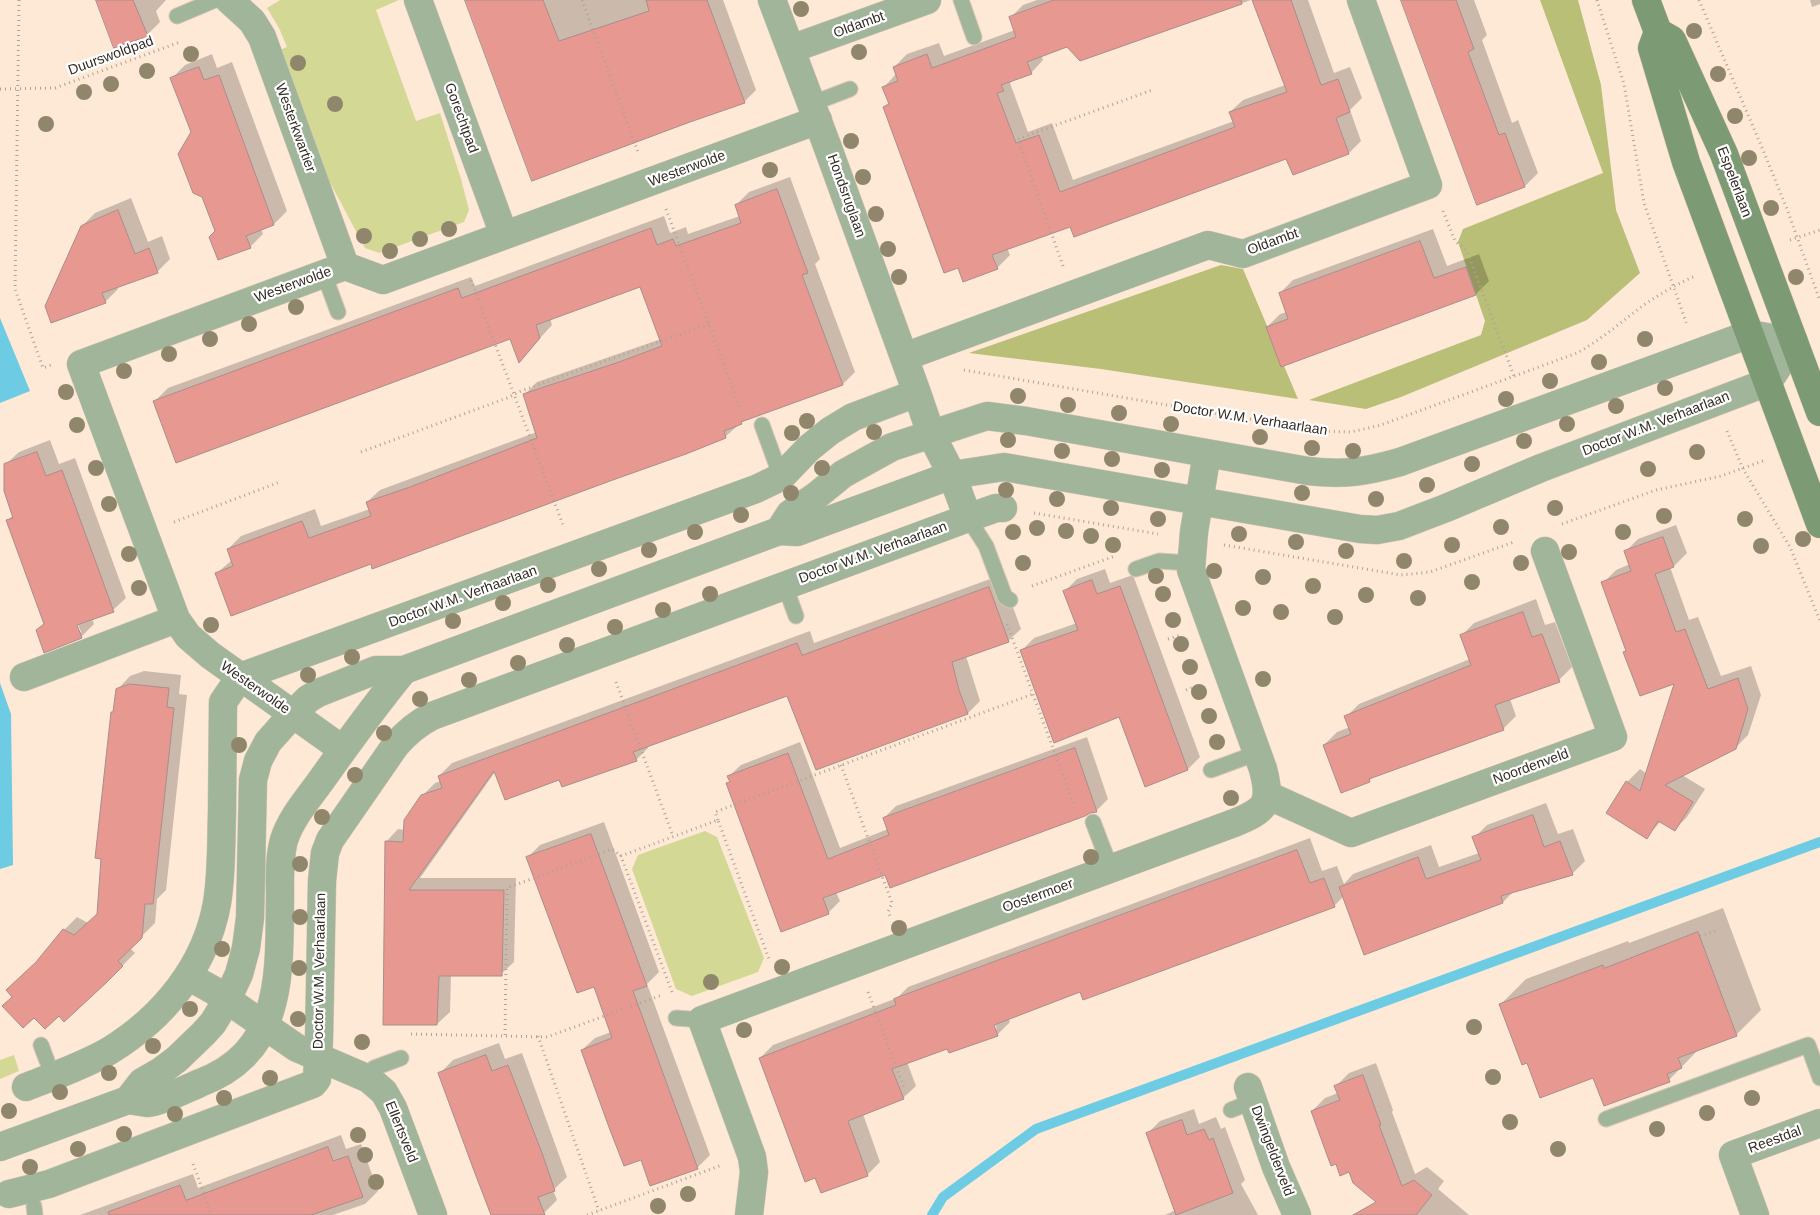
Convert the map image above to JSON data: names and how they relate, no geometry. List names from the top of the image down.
{
  "streets": {
    "main road": ["Espelerlaan"],
    "street": [
      "Oldambt",
      "Gorechtpad",
      "Westerkwartier",
      "Westerwolde",
      "Hondsruglaan",
      "Doctor W.M. Verhaarlaan",
      "Noordenveld",
      "Oostermoer",
      "Ellertsveld",
      "Reestdal",
      "Dwingelderveld"
    ],
    "path": ["Duurswoldpad"]
  },
  "crossings": [
    ["Oldambt", "Hondsruglaan"],
    ["Gorechtpad", "Westerwolde"],
    ["Westerkwartier", "Westerwolde"],
    ["Westerwolde", "Hondsruglaan"],
    ["Westerwolde", "Doctor W.M. Verhaarlaan"],
    ["Espelerlaan", "Doctor W.M. Verhaarlaan"],
    ["Hondsruglaan", "Doctor W.M. Verhaarlaan"],
    ["Doctor W.M. Verhaarlaan", "Ellertsveld"],
    ["Noordenveld", "Oostermoer"]
  ]
}
